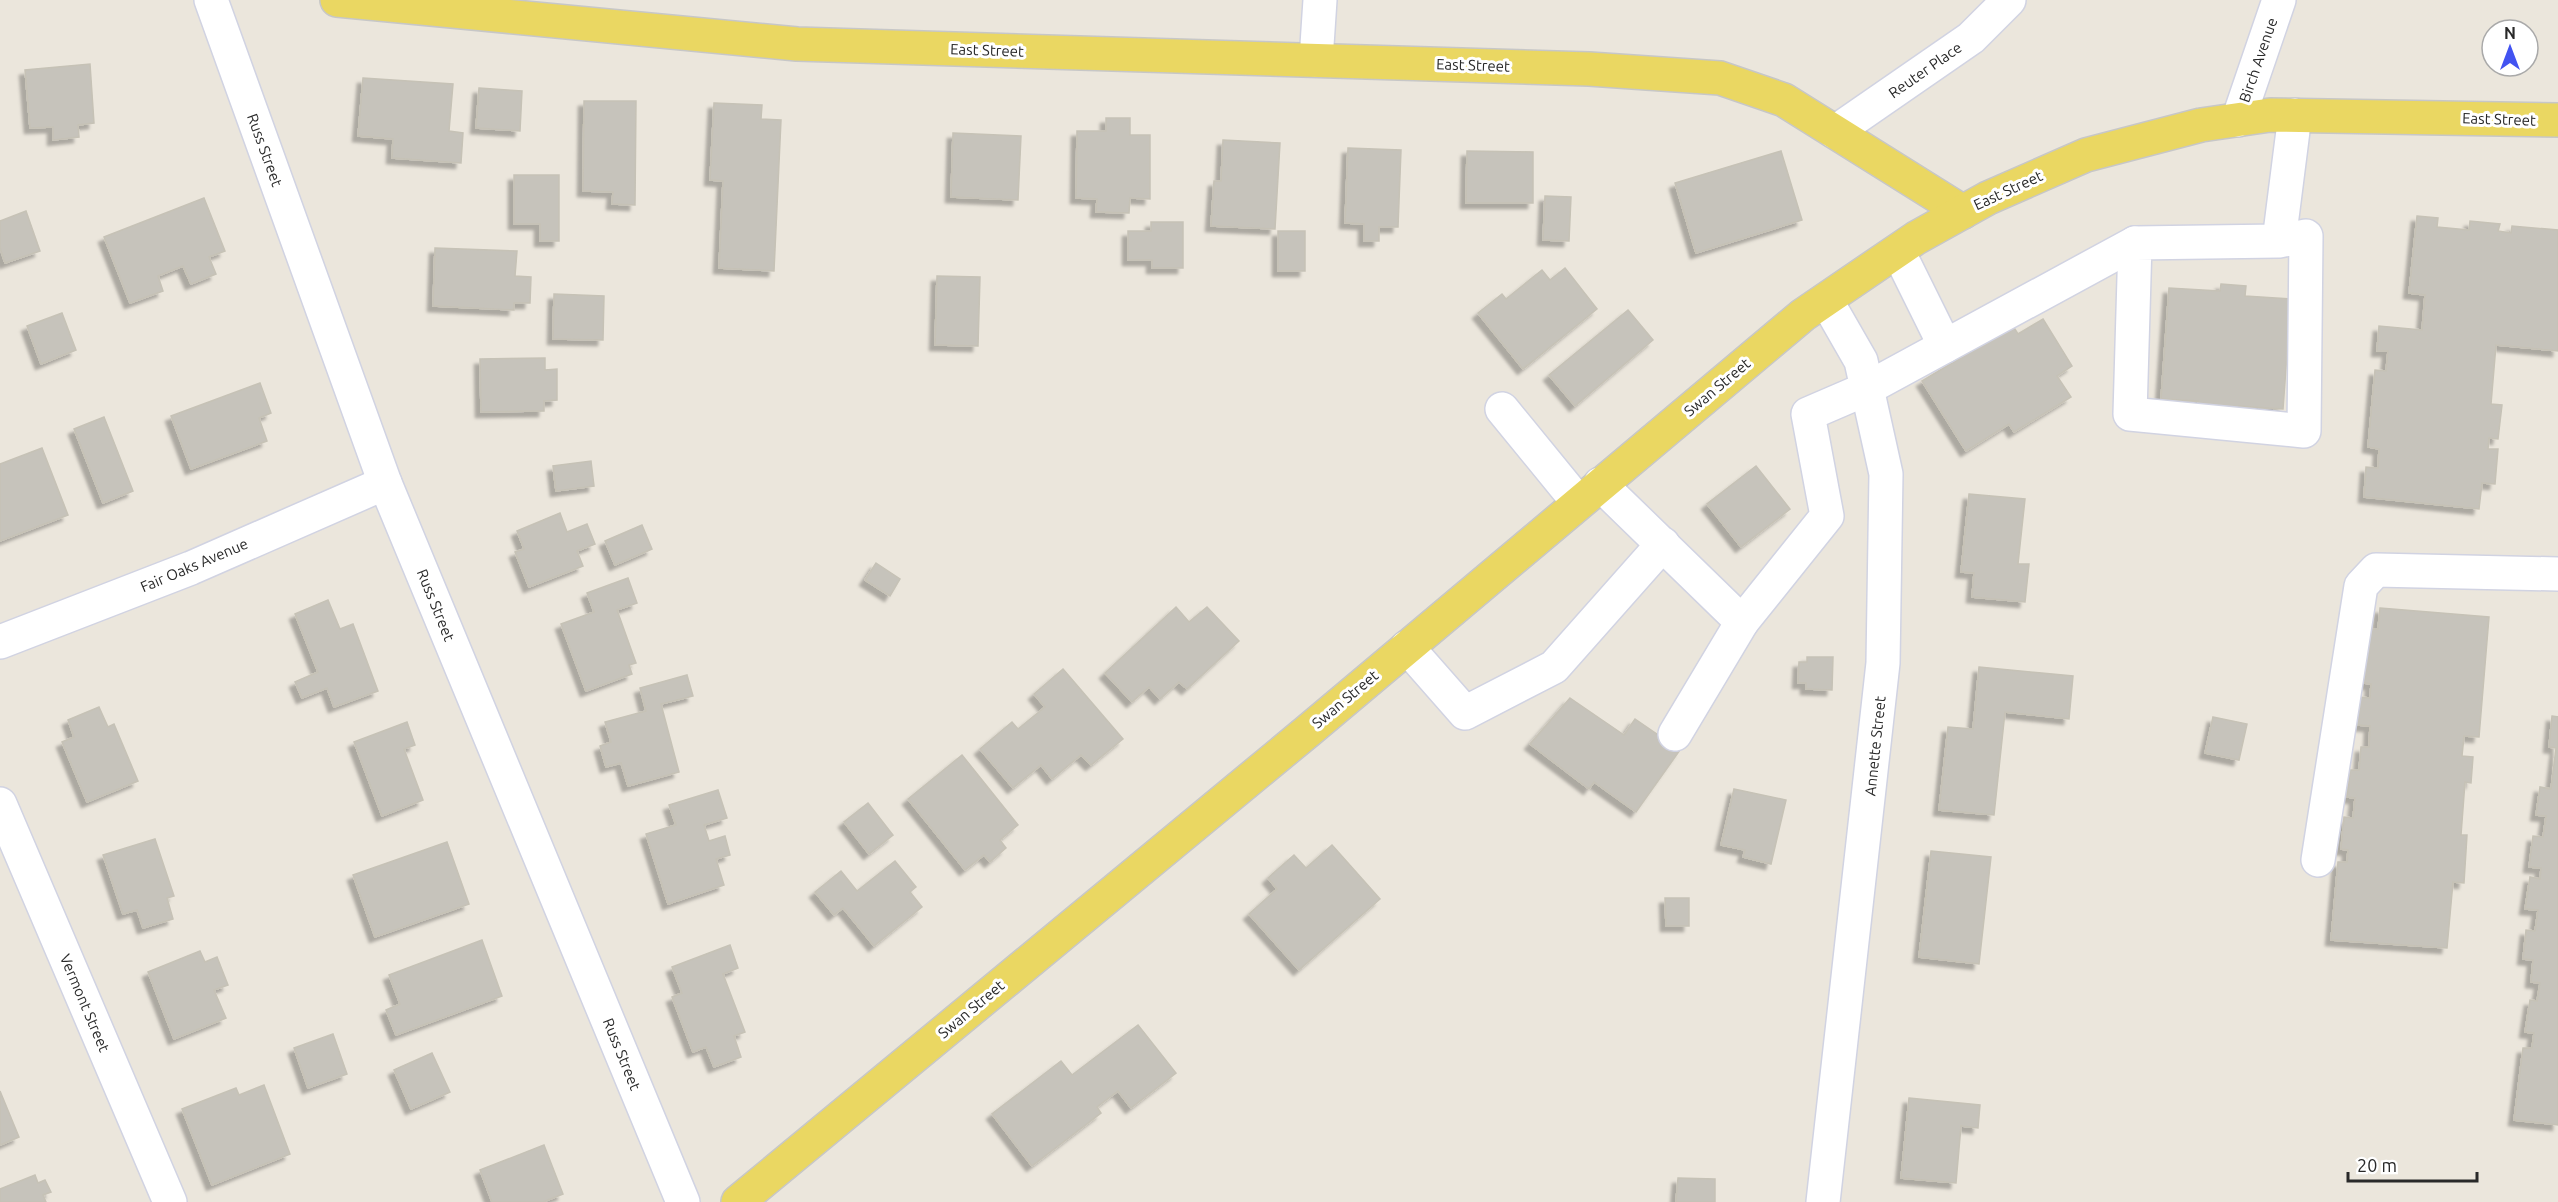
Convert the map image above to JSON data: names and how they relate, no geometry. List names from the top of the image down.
{
  "streets": {
    "main road": ["East Street", "Swan Street"],
    "street": [
      "Birch Avenue",
      "Reuter Place",
      "Russ Street",
      "Fair Oaks Avenue",
      "Annette Street",
      "Vermont Street"
    ]
  },
  "crossings": [
    ["East Street", "Birch Avenue"],
    ["East Street", "Reuter Place"],
    ["East Street", "Swan Street"],
    ["Russ Street", "Fair Oaks Avenue"],
    ["Swan Street", "Annette Street"]
  ],
  "scale_bar": "20 m",
  "north": "top"
}
